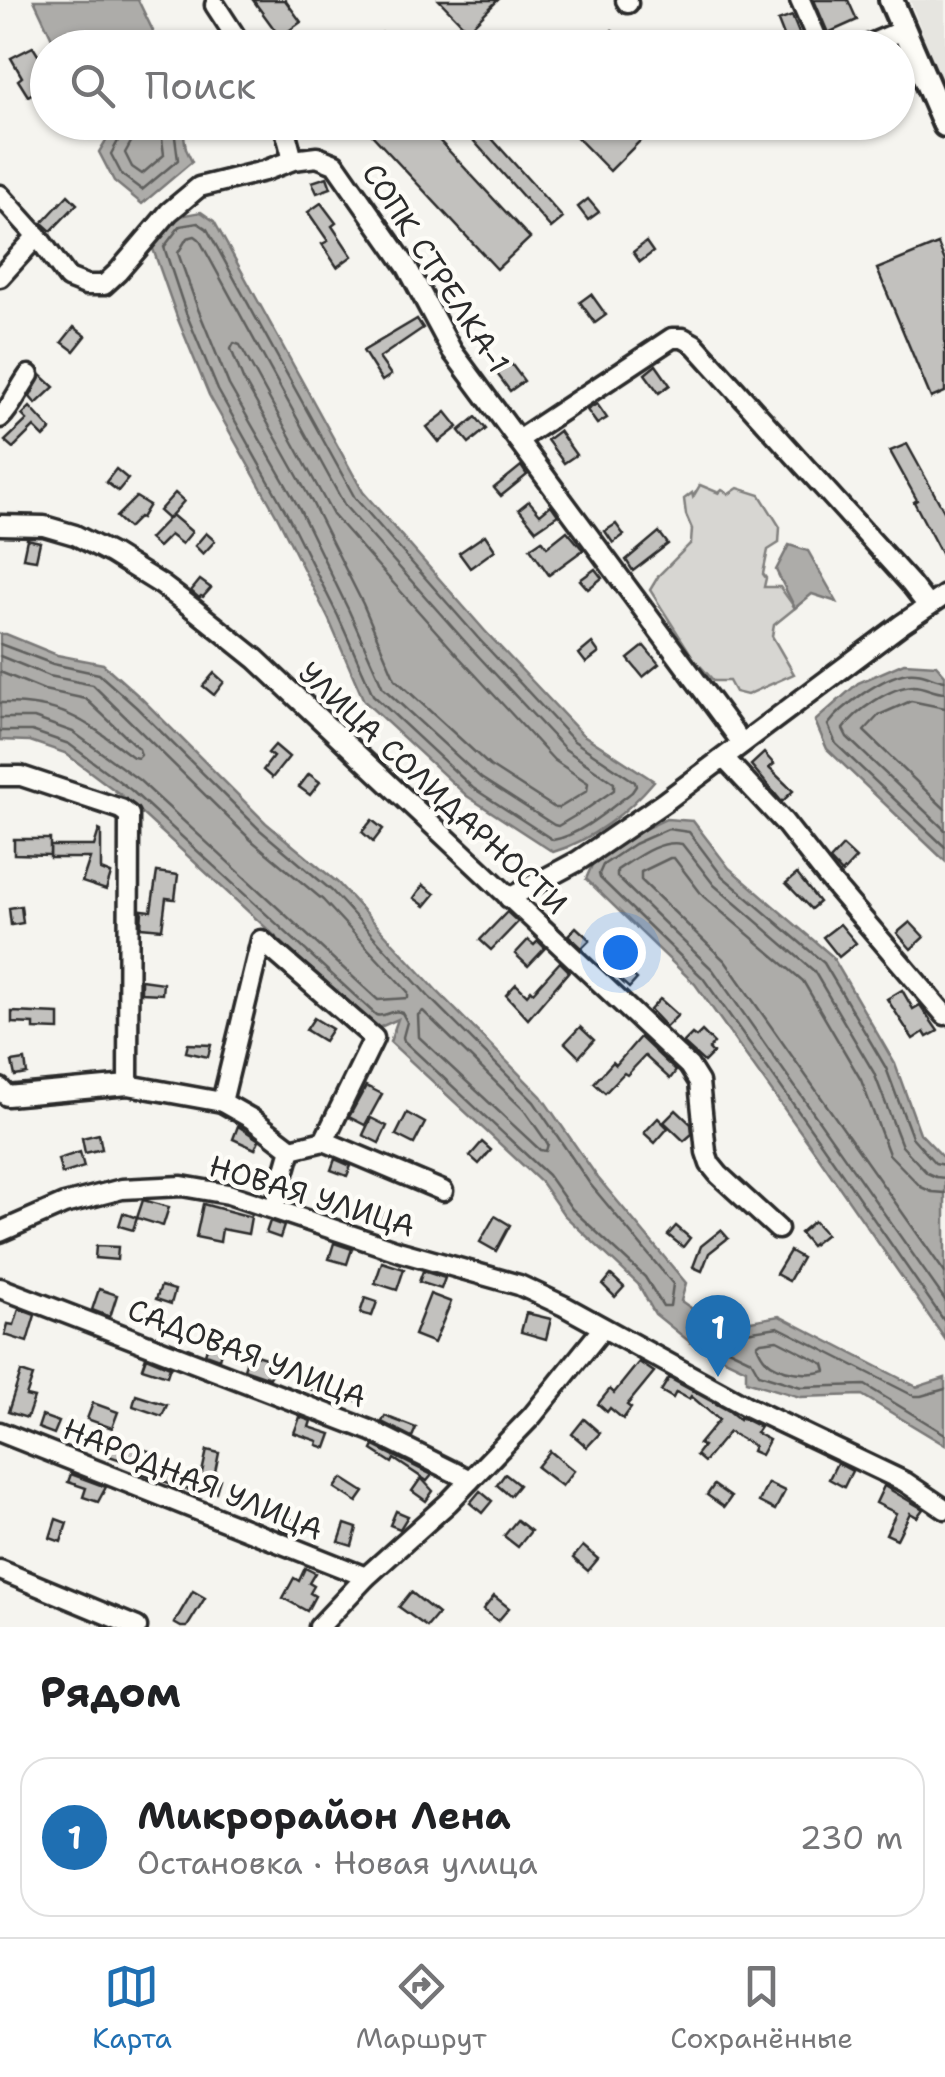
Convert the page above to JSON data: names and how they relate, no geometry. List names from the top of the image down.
{
  "streets": {
    "street": [
      "СОПК СТРЕЛКА-1",
      "УЛИЦА СОЛИДАРНОСТИ",
      "НОВАЯ УЛИЦА",
      "САДОВАЯ УЛИЦА",
      "НАРОДНАЯ УЛИЦА"
    ]
  },
  "page": {
    "search": "Поиск",
    "pins": "1",
    "heading": "Рядом",
    "list": [
      {
        "mark": "1",
        "name": "Микрорайон Лена",
        "note": "Остановка · Новая улица",
        "value": "230 m"
      }
    ],
    "nav": ["Карта", "Маршрут", "Сохранённые"]
  }
}
